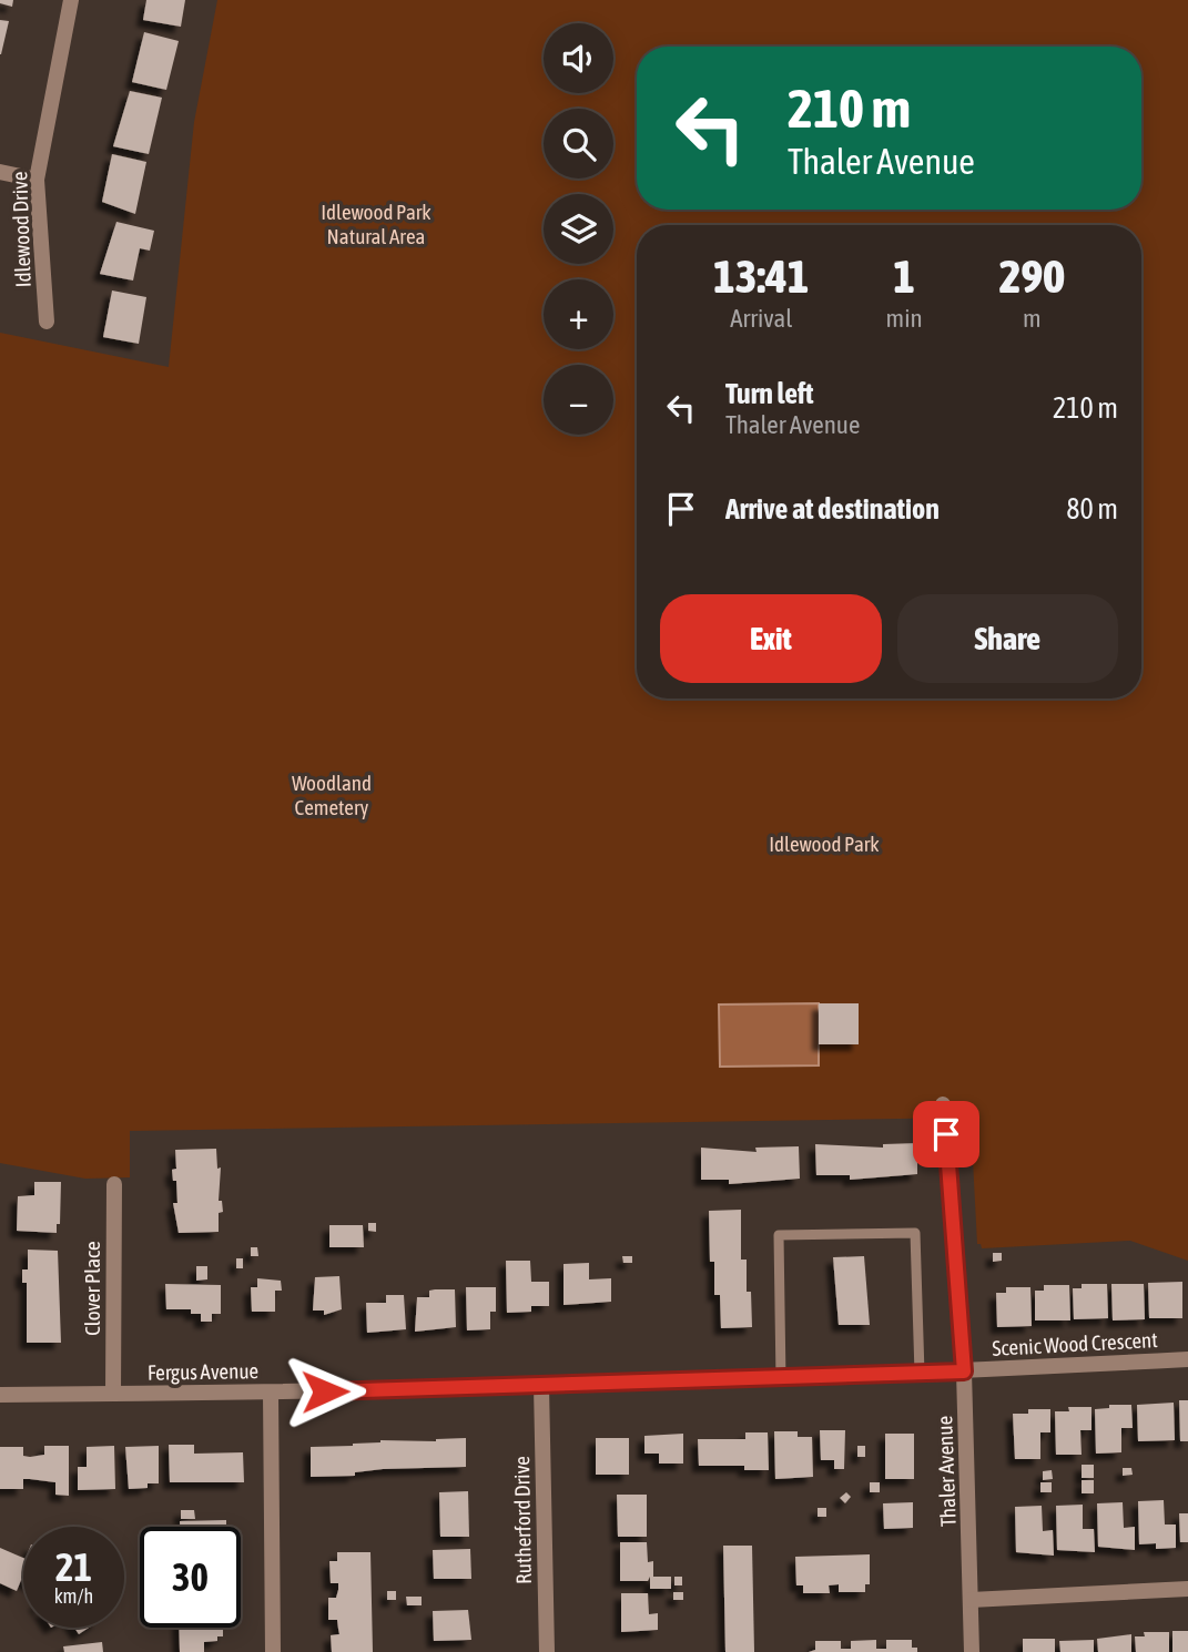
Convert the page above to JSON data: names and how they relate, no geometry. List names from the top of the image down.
{
  "streets": {
    "street": [
      "Idlewood Drive",
      "Clover Place",
      "Scenic Wood Crescent",
      "Fergus Avenue",
      "Thaler Avenue",
      "Rutherford Drive"
    ]
  },
  "crossings": [
    ["Clover Place", "Fergus Avenue"],
    ["Scenic Wood Crescent", "Fergus Avenue"],
    ["Scenic Wood Crescent", "Thaler Avenue"],
    ["Fergus Avenue", "Thaler Avenue"],
    ["Fergus Avenue", "Rutherford Drive"]
  ],
  "parks": ["Idlewood Park Natural Area", "Woodland Cemetery", "Idlewood Park"],
  "page": {
    "map_buttons": ["+", "−"],
    "turn": ["210 m", "Thaler Avenue"],
    "eta": [
      "13:41",
      "Arrival",
      "1",
      "min",
      "290",
      "m"
    ],
    "list": [
      {
        "name": "Turn left",
        "note": "Thaler Avenue",
        "value": "210 m"
      },
      {
        "name": "Arrive at destination",
        "value": "80 m"
      }
    ],
    "buttons": ["Exit", "Share"],
    "speed": "21 km/h",
    "limit": "30"
  }
}
